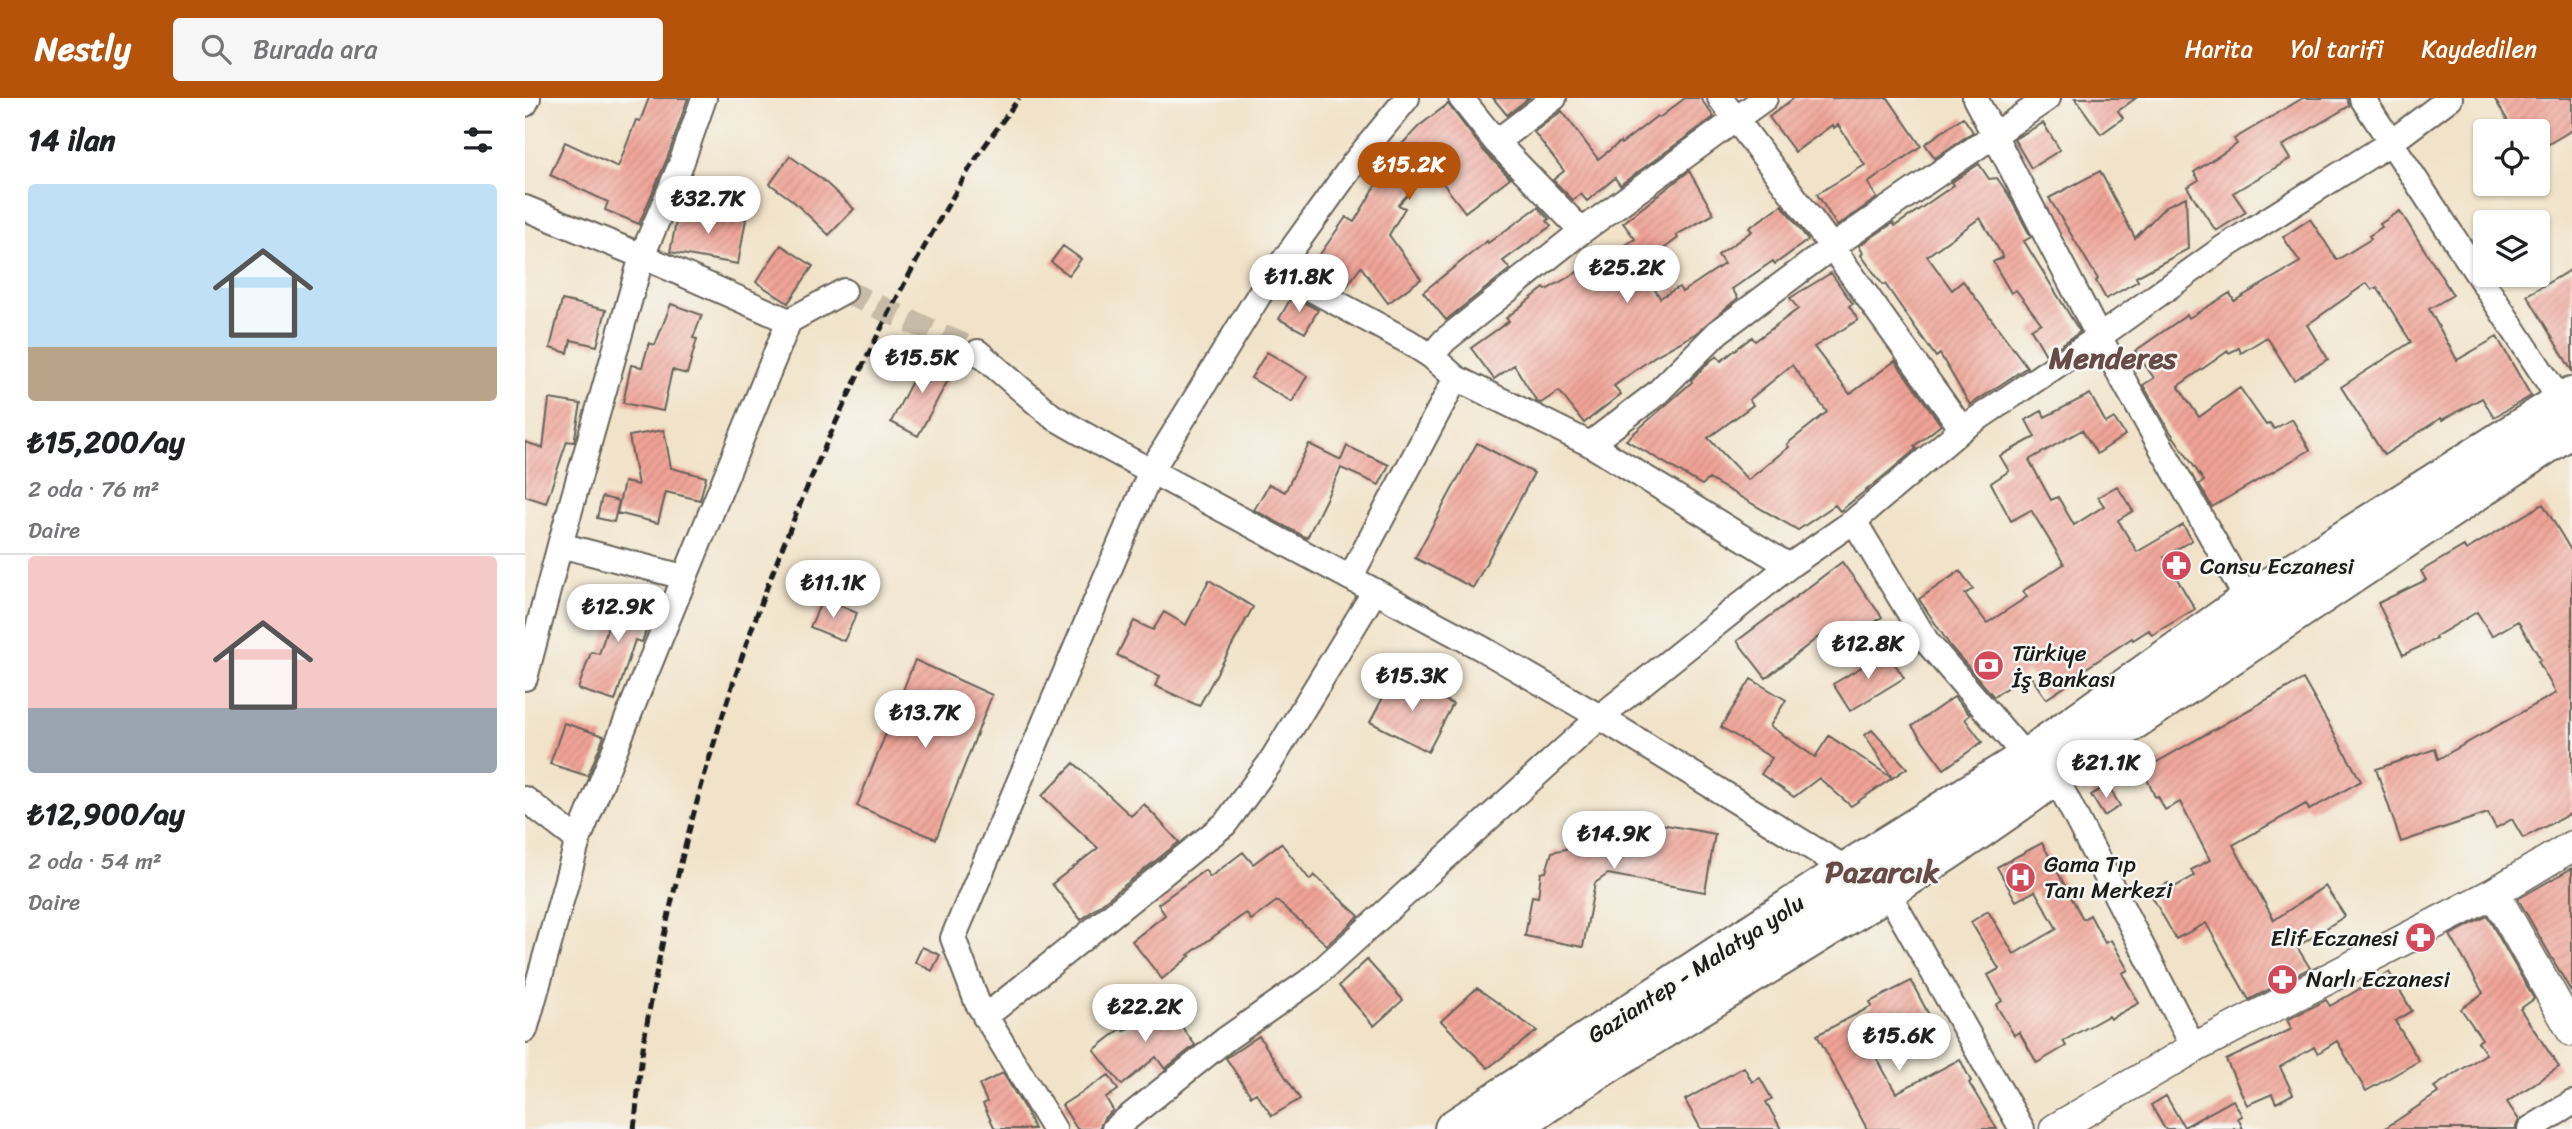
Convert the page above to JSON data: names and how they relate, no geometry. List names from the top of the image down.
{
  "streets": {
    "highway": ["Gaziantep - Malatya yolu"]
  },
  "districts": ["Menderes", "Pazarcık"],
  "places": {
    "pharmacy": ["Cansu Eczanesi", "Elif Eczanesi", "Narlı Eczanesi"],
    "bank": ["Türkiye İş Bankası"],
    "hospital": ["Gama Tıp Tanı Merkezi"]
  },
  "page": {
    "header": "Nestly",
    "search": "Burada ara",
    "nav": ["Harita", "Yol tarifi", "Kaydedilen"],
    "heading": "14 ilan",
    "price": [
      "₺15.2K",
      "₺32.7K",
      "₺25.2K",
      "₺11.8K",
      "₺15.5K",
      "₺11.1K",
      "₺12.9K",
      "₺12.8K",
      "₺15.3K",
      "₺13.7K",
      "₺21.1K",
      "₺14.9K",
      "₺22.2K",
      "₺15.6K"
    ],
    "list": [
      {
        "name": "₺15,200/ay",
        "note": "2 oda · 76 m² · Daire"
      },
      {
        "name": "₺12,900/ay",
        "note": "2 oda · 54 m² · Daire"
      }
    ]
  }
}
